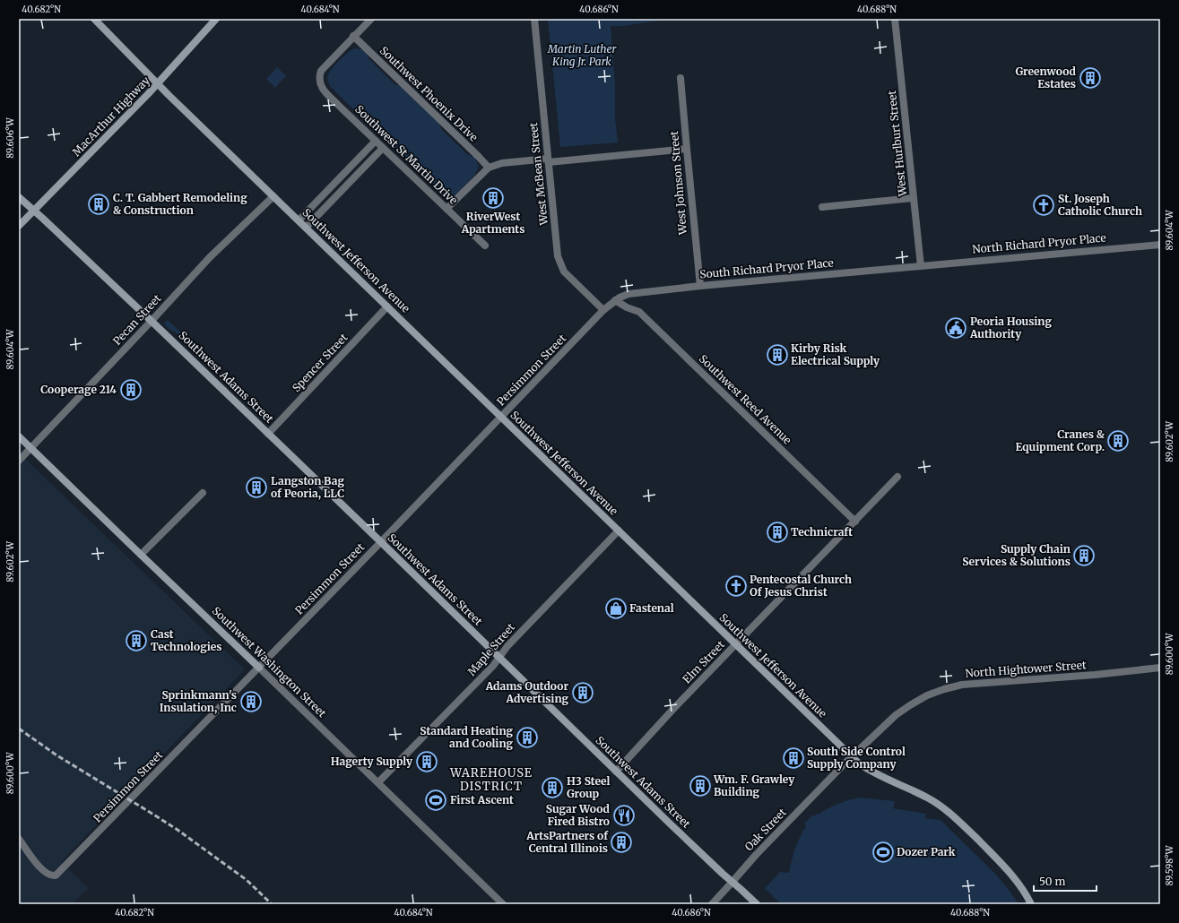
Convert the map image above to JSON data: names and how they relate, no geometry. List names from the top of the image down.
{
  "streets": {
    "main road": [
      "MacArthur Highway",
      "Southwest Jefferson Avenue",
      "Southwest Adams Street",
      "Southwest Washington Street"
    ],
    "street": [
      "Southwest Phoenix Drive",
      "West Hurlburt Street",
      "Southwest St Martin Drive",
      "West McBean Street",
      "West Johnson Street",
      "North Richard Pryor Place",
      "South Richard Pryor Place",
      "Pecan Street",
      "Spencer Street",
      "Persimmon Street",
      "Southwest Reed Avenue",
      "Maple Street",
      "Elm Street",
      "North Hightower Street",
      "Oak Street"
    ]
  },
  "crossings": [
    ["Southwest Phoenix Drive", "Southwest St Martin Drive"],
    ["MacArthur Highway", "Southwest Jefferson Avenue"],
    ["MacArthur Highway", "Southwest Adams Street"],
    ["West Hurlburt Street", "North Richard Pryor Place"],
    ["West Hurlburt Street", "South Richard Pryor Place"],
    ["West McBean Street", "Persimmon Street"],
    ["West Johnson Street", "South Richard Pryor Place"],
    ["North Richard Pryor Place", "South Richard Pryor Place"],
    ["Southwest Jefferson Avenue", "Pecan Street"],
    ["Southwest Jefferson Avenue", "Spencer Street"],
    ["Southwest Jefferson Avenue", "Persimmon Street"],
    ["Southwest Jefferson Avenue", "Maple Street"],
    ["Southwest Jefferson Avenue", "Elm Street"],
    ["Southwest Jefferson Avenue", "North Hightower Street"],
    ["Southwest Jefferson Avenue", "Oak Street"],
    ["South Richard Pryor Place", "Persimmon Street"],
    ["South Richard Pryor Place", "Southwest Reed Avenue"],
    ["Pecan Street", "Southwest Adams Street"],
    ["Pecan Street", "Southwest Washington Street"],
    ["Spencer Street", "Southwest Adams Street"],
    ["Persimmon Street", "Southwest Adams Street"],
    ["Persimmon Street", "Southwest Reed Avenue"],
    ["Persimmon Street", "Southwest Washington Street"],
    ["Southwest Adams Street", "Maple Street"],
    ["Southwest Adams Street", "Elm Street"],
    ["Southwest Adams Street", "Oak Street"],
    ["Southwest Reed Avenue", "Elm Street"],
    ["Maple Street", "Southwest Washington Street"],
    ["North Hightower Street", "Oak Street"]
  ],
  "districts": ["WAREHOUSE DISTRICT"],
  "parks": ["Martin Luther King Jr. Park"],
  "places": {
    "building": [
      "Greenwood Estates",
      "RiverWest Apartments",
      "C. T. Gabbert Remodeling & Construction",
      "Kirby Risk Electrical Supply",
      "Cooperage 214",
      "Cranes & Equipment Corp.",
      "Langston Bag of Peoria, LLC",
      "Technicraft",
      "Supply Chain Services & Solutions",
      "Cast Technologies",
      "Adams Outdoor Advertising",
      "Sprinkmann's Insulation, Inc",
      "Standard Heating and Cooling",
      "South Side Control Supply Company",
      "Hagerty Supply",
      "Wm. F. Grawley Building",
      "H3 Steel Group",
      "ArtsPartners of Central Illinois"
    ],
    "church": ["St. Joseph Catholic Church", "Pentecostal Church Of Jesus Christ"],
    "public building": ["Peoria Housing Authority"],
    "shop": ["Fastenal"],
    "sports": ["First Ascent", "Dozer Park"],
    "restaurant": ["Sugar Wood Fired Bistro"]
  },
  "scale_bar": "50 m",
  "coordinates": [
    "40.682°N",
    "40.684°N",
    "40.686°N",
    "40.688°N",
    "89.606°W",
    "89.604°W",
    "89.602°W",
    "89.600°W",
    "89.598°W"
  ]
}
